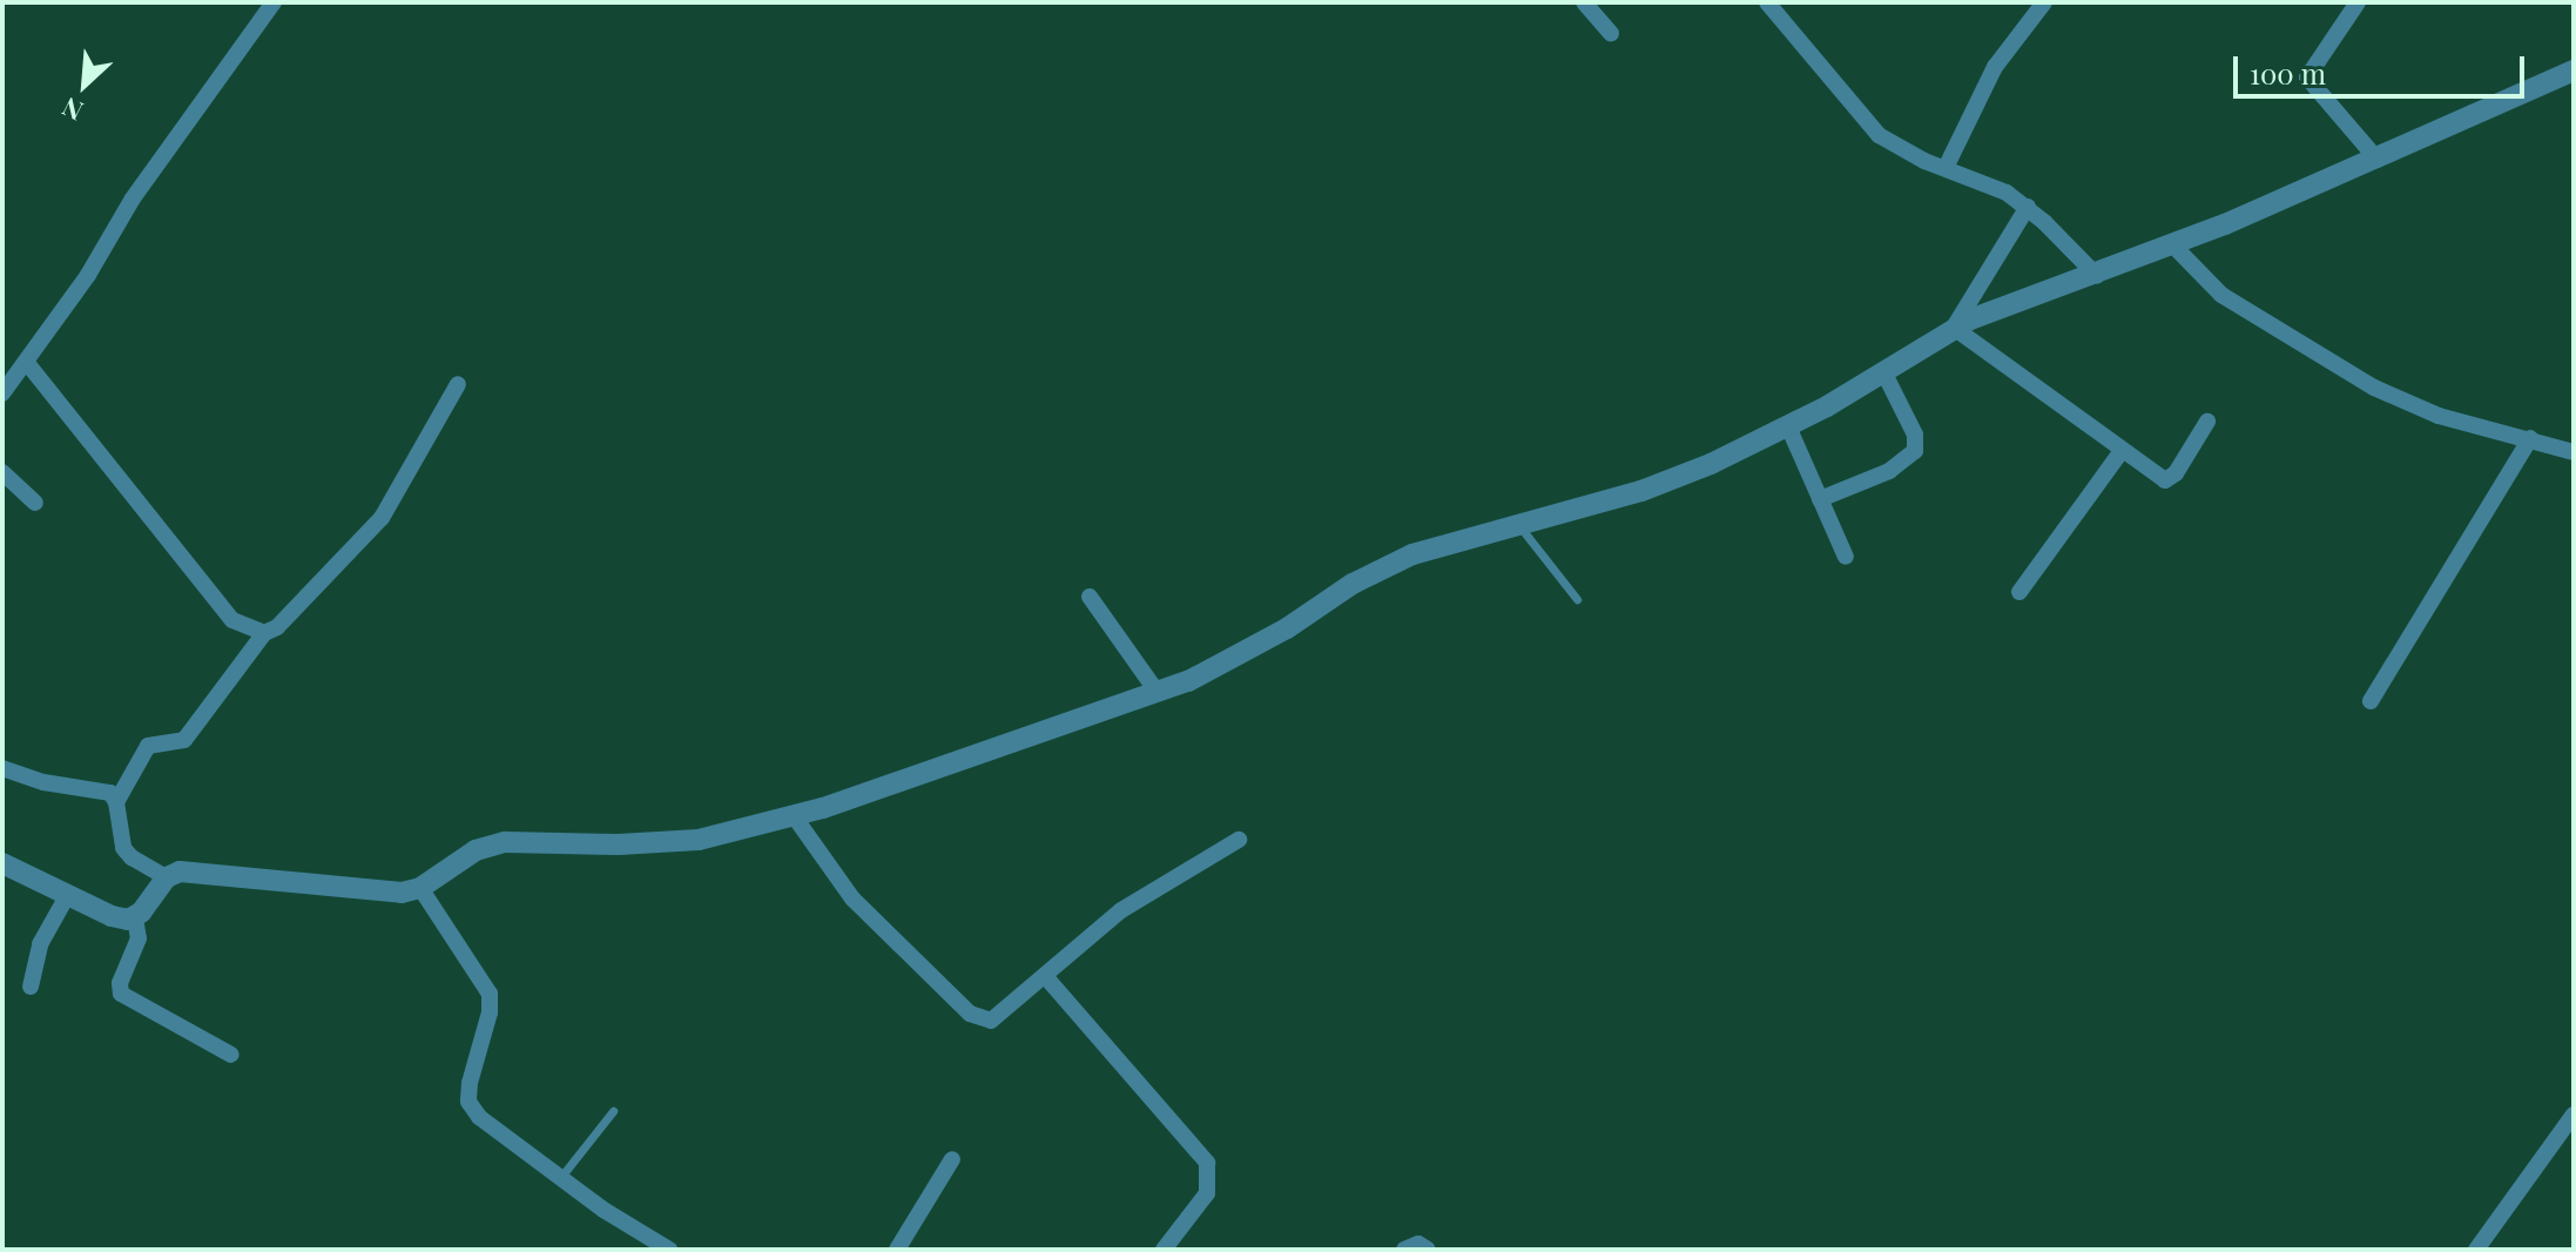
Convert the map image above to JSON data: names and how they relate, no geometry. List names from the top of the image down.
{
  "scale_bar": "100 m",
  "north": "bottom left"
}
